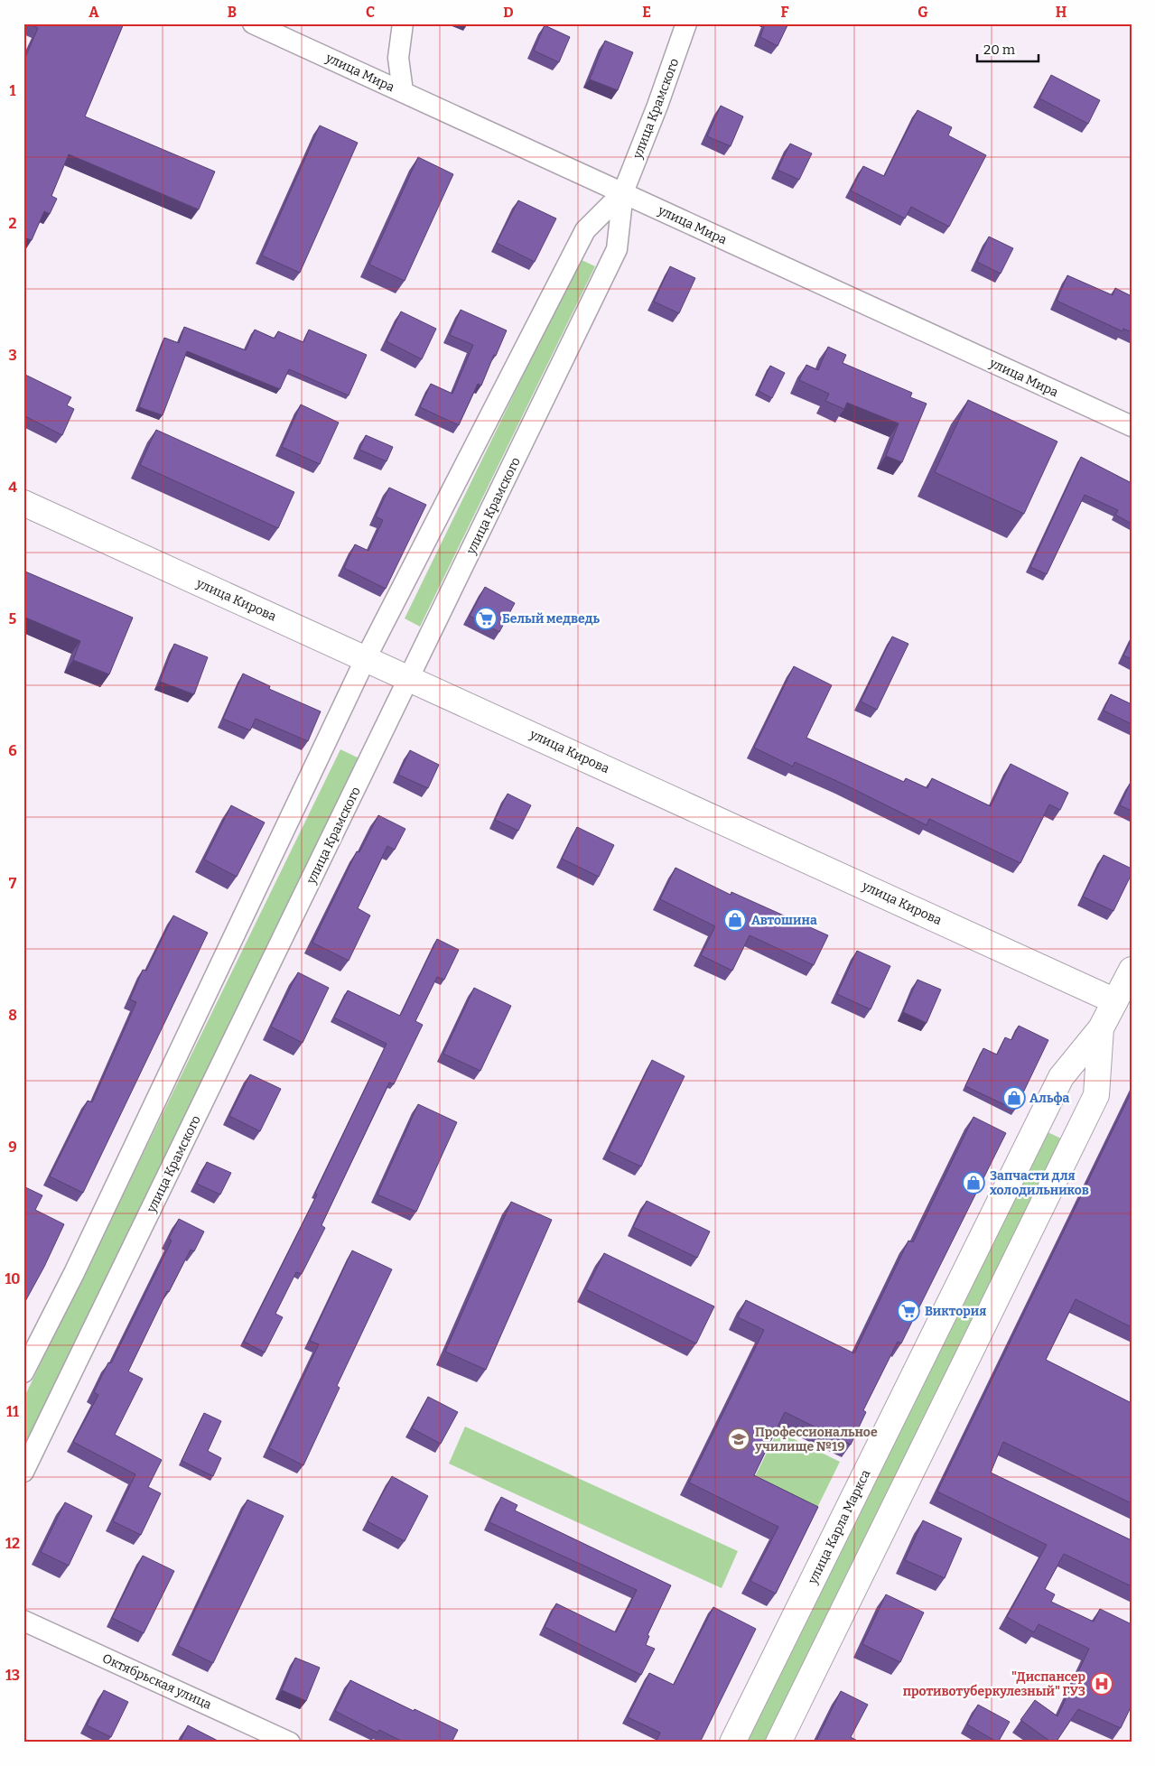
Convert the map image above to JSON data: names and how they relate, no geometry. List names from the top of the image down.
{
  "streets": {
    "main road": ["улица Кирова", "улица Карла Маркса"],
    "street": ["улица Мира", "улица Крамского", "Октябрьская улица"]
  },
  "crossings": [
    ["улица Мира", "улица Крамского"],
    ["улица Крамского", "улица Кирова"],
    ["улица Кирова", "улица Карла Маркса"]
  ],
  "places": {
    "supermarket": ["Белый медведь", "Виктория"],
    "shop": ["Автошина", "Альфа", "Запчасти для холодильников"],
    "school or university": ["Профессиональное училище №19"],
    "hospital": ["\"Диспансер противотуберкулезный\" ГУЗ"]
  },
  "scale_bar": "20 m",
  "grid": {
    "columns": [
      "A",
      "B",
      "C",
      "D",
      "E",
      "F",
      "G",
      "H"
    ],
    "rows": [
      "1",
      "2",
      "3",
      "4",
      "5",
      "6",
      "7",
      "8",
      "9",
      "10",
      "11",
      "12",
      "13"
    ]
  }
}
